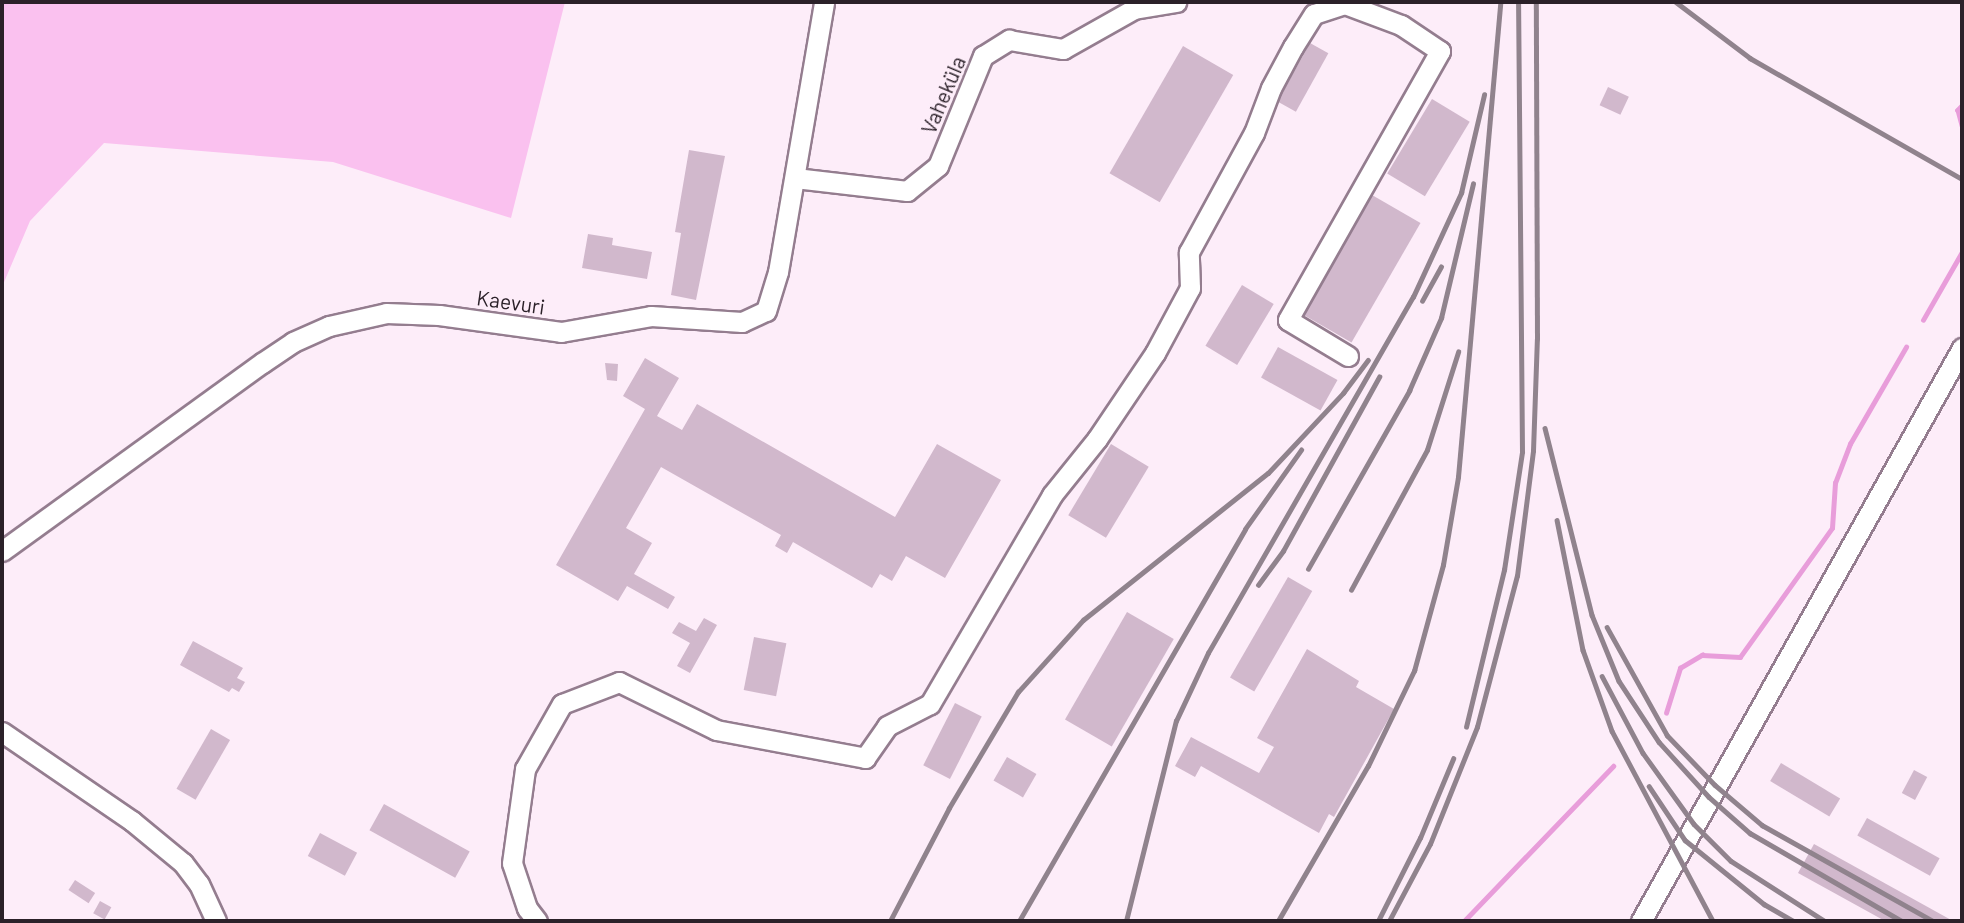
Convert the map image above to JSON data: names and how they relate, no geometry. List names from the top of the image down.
{
  "streets": {
    "street": ["Vaheküla", "Kaevuri"]
  },
  "crossings": [
    ["Vaheküla", "Kaevuri"]
  ]
}
